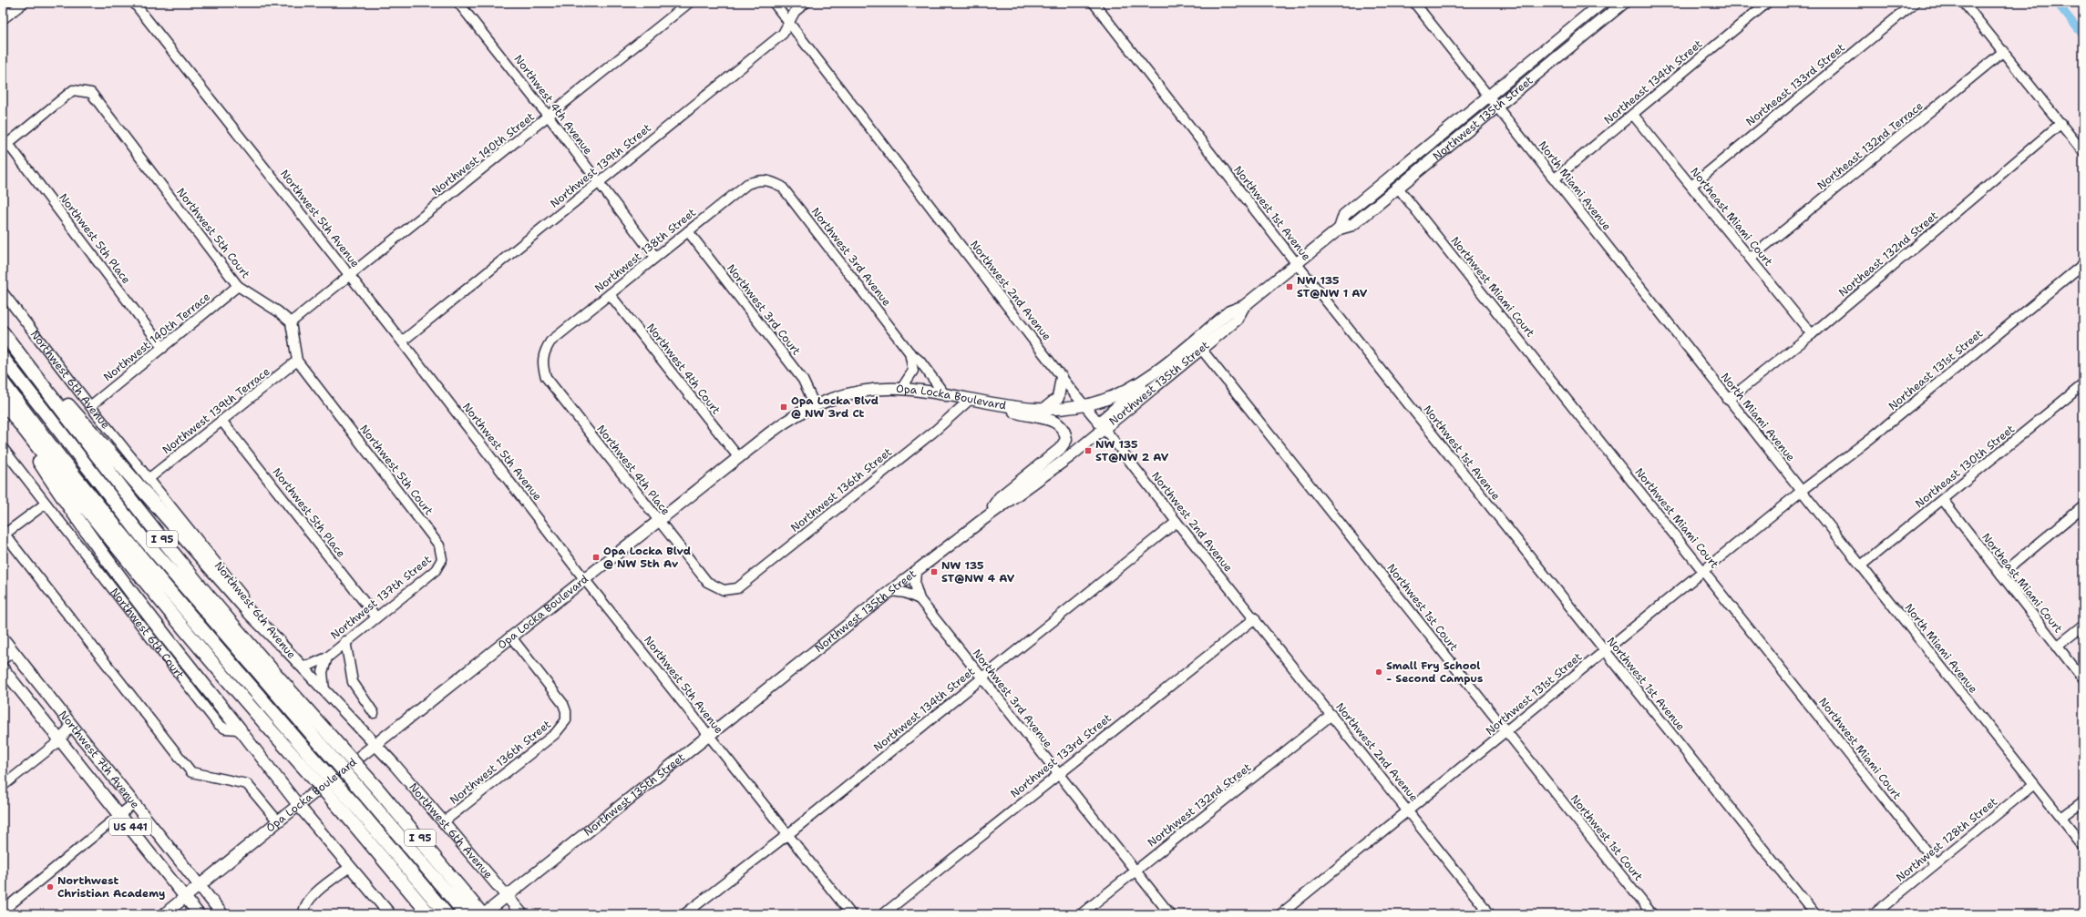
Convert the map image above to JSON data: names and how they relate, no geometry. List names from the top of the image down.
{
  "streets": {
    "highway": ["I 95"],
    "main road": [
      "Northwest 135th Street",
      "Northwest 6th Avenue",
      "Opa Locka Boulevard",
      "Northwest 7th Avenue",
      "US 441"
    ],
    "street": [
      "Northeast 134th Street",
      "Northeast 133rd Street",
      "Northwest 4th Avenue",
      "Northeast 132nd Terrace",
      "Northwest 140th Street",
      "Northwest 139th Street",
      "North Miami Avenue",
      "Northwest 1st Avenue",
      "Northeast Miami Court",
      "Northwest 5th Avenue",
      "Northwest 5th Court",
      "Northwest 5th Place",
      "Northwest 138th Street",
      "Northeast 132nd Street",
      "Northwest 3rd Avenue",
      "Northwest Miami Court",
      "Northwest 2nd Avenue",
      "Northwest 3rd Court",
      "Northwest 140th Terrace",
      "Northwest 4th Court",
      "Northeast 131st Street",
      "Northwest 139th Terrace",
      "Northeast 130th Street",
      "Northwest 4th Place",
      "Northwest 136th Street",
      "Northwest 137th Street",
      "Northwest 1st Court",
      "Northwest 6th Court",
      "Northwest 131st Street",
      "Northwest 134th Street",
      "Northwest 133rd Street",
      "Northwest 132nd Street",
      "Northwest 128th Street"
    ]
  },
  "crossings": [
    ["Northeast 134th Street", "North Miami Avenue"],
    ["Northeast 134th Street", "Northeast Miami Court"],
    ["Northeast 133rd Street", "Northeast Miami Court"],
    ["Northwest 4th Avenue", "Northwest 140th Street"],
    ["Northwest 4th Avenue", "Northwest 139th Street"],
    ["Northwest 4th Avenue", "Northwest 138th Street"],
    ["Northwest 135th Street", "North Miami Avenue"],
    ["Northwest 135th Street", "Northwest 1st Avenue"],
    ["Northwest 135th Street", "Northwest 5th Avenue"],
    ["Northwest 135th Street", "Northwest 3rd Avenue"],
    ["Northwest 135th Street", "Northwest Miami Court"],
    ["Northwest 135th Street", "Northwest 2nd Avenue"],
    ["Northwest 135th Street", "Northwest 6th Avenue"],
    ["Northwest 135th Street", "Opa Locka Boulevard"],
    ["Northwest 135th Street", "I 95"],
    ["Northwest 135th Street", "Northwest 1st Court"],
    ["Northeast 132nd Terrace", "Northeast Miami Court"],
    ["Northwest 140th Street", "Northwest 5th Avenue"],
    ["Northwest 140th Street", "Northwest 5th Court"],
    ["Northwest 139th Street", "Northwest 5th Avenue"],
    ["Northwest 139th Street", "Northwest 2nd Avenue"],
    ["North Miami Avenue", "Northeast 132nd Street"],
    ["North Miami Avenue", "Northeast 131st Street"],
    ["North Miami Avenue", "Northeast 130th Street"],
    ["North Miami Avenue", "Northwest 131st Street"],
    ["North Miami Avenue", "Northwest 128th Street"],
    ["Northwest 1st Avenue", "Northwest 131st Street"],
    ["Northeast Miami Court", "Northeast 132nd Street"],
    ["Northeast Miami Court", "Northeast 130th Street"],
    ["Northwest 5th Avenue", "Opa Locka Boulevard"],
    ["Northwest 5th Avenue", "Northwest 134th Street"],
    ["Northwest 5th Court", "Northwest 5th Place"],
    ["Northwest 5th Court", "Northwest 140th Terrace"],
    ["Northwest 5th Court", "Northwest 139th Terrace"],
    ["Northwest 5th Court", "Northwest 137th Street"],
    ["Northwest 5th Place", "Northwest 140th Terrace"],
    ["Northwest 5th Place", "Northwest 139th Terrace"],
    ["Northwest 5th Place", "Northwest 137th Street"],
    ["Northwest 138th Street", "Northwest 3rd Avenue"],
    ["Northwest 138th Street", "Northwest 3rd Court"],
    ["Northwest 138th Street", "Northwest 4th Court"],
    ["Northwest 138th Street", "Northwest 4th Place"],
    ["Northwest 3rd Avenue", "Opa Locka Boulevard"],
    ["Northwest 3rd Avenue", "Northwest 134th Street"],
    ["Northwest 3rd Avenue", "Northwest 133rd Street"],
    ["Northwest 3rd Avenue", "Northwest 132nd Street"],
    ["Northwest Miami Court", "Northwest 131st Street"],
    ["Northwest Miami Court", "Northwest 128th Street"],
    ["Northwest 2nd Avenue", "Opa Locka Boulevard"],
    ["Northwest 2nd Avenue", "Northwest 131st Street"],
    ["Northwest 2nd Avenue", "Northwest 134th Street"],
    ["Northwest 2nd Avenue", "Northwest 133rd Street"],
    ["Northwest 2nd Avenue", "Northwest 132nd Street"],
    ["Northwest 3rd Court", "Opa Locka Boulevard"],
    ["Northwest 140th Terrace", "Northwest 6th Avenue"],
    ["Northwest 4th Court", "Opa Locka Boulevard"],
    ["Northeast 131st Street", "Northwest 131st Street"],
    ["Northwest 6th Avenue", "Opa Locka Boulevard"],
    ["Northwest 6th Avenue", "Northwest 139th Terrace"],
    ["Northwest 6th Avenue", "Northwest 136th Street"],
    ["Northwest 6th Avenue", "Northwest 137th Street"],
    ["Opa Locka Boulevard", "Northwest 4th Place"],
    ["Opa Locka Boulevard", "Northwest 136th Street"],
    ["Opa Locka Boulevard", "Northwest 7th Avenue"],
    ["Northwest 4th Place", "Northwest 136th Street"],
    ["Northwest 1st Court", "Northwest 131st Street"]
  ],
  "places": {
    "transit": [
      "NW 135 ST@NW 1 AV",
      "Opa Locka Blvd @ NW 3rd Ct",
      "NW 135 ST@NW 2 AV",
      "Opa Locka Blvd @ NW 5th Av",
      "NW 135 ST@NW 4 AV"
    ],
    "other": ["Small Fry School - Second Campus", "Northwest Christian Academy"]
  }
}
